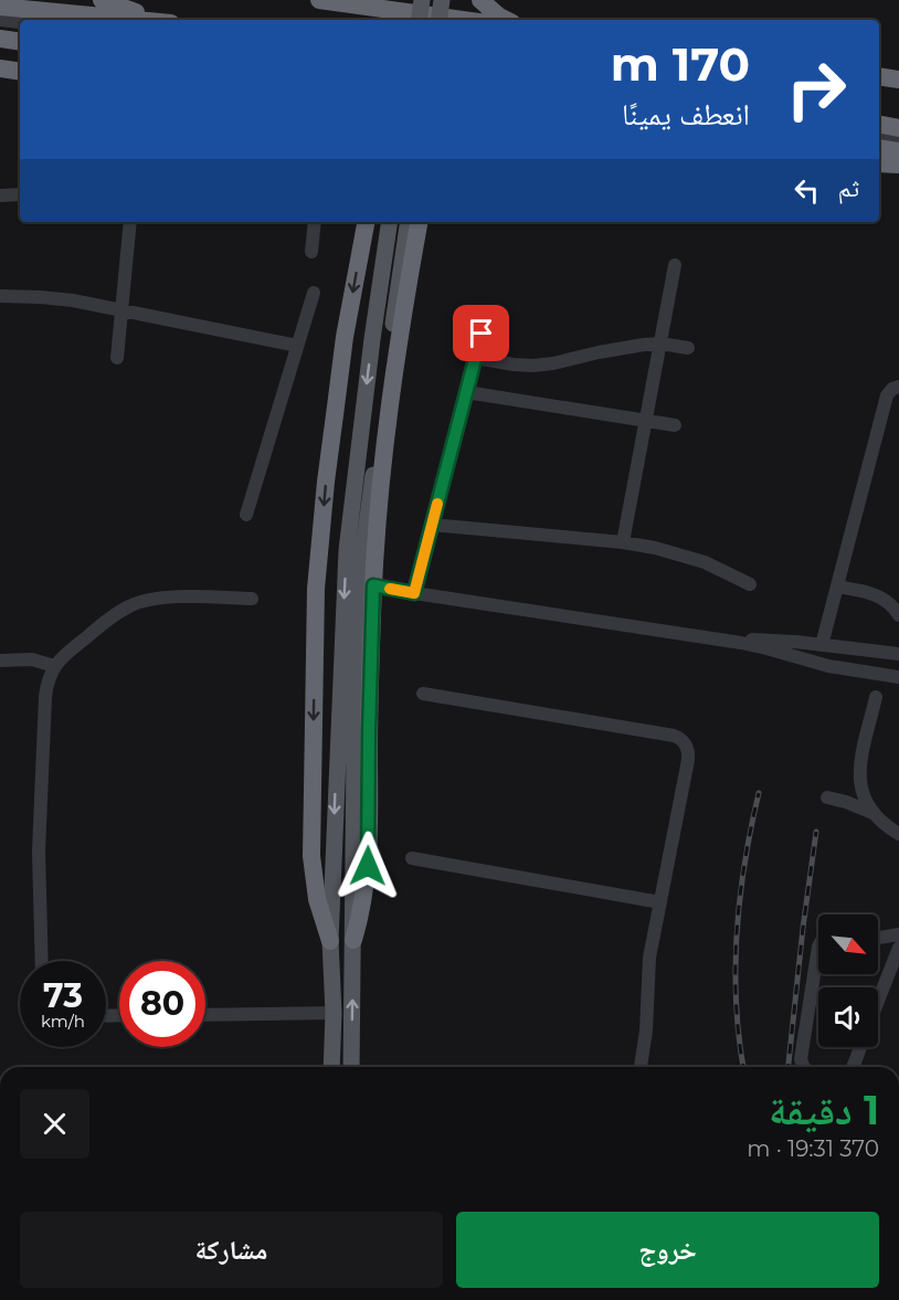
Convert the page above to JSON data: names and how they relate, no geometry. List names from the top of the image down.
{
  "north": "bottom right",
  "page": {
    "turn": ["170 m", "انعطف يمينًا"],
    "then": "ثم",
    "speed": "73 km/h",
    "limit": "80",
    "heading": ["1 دقيقة", "370 m · 19:31"],
    "buttons": ["خروج", "مشاركة"]
  }
}
